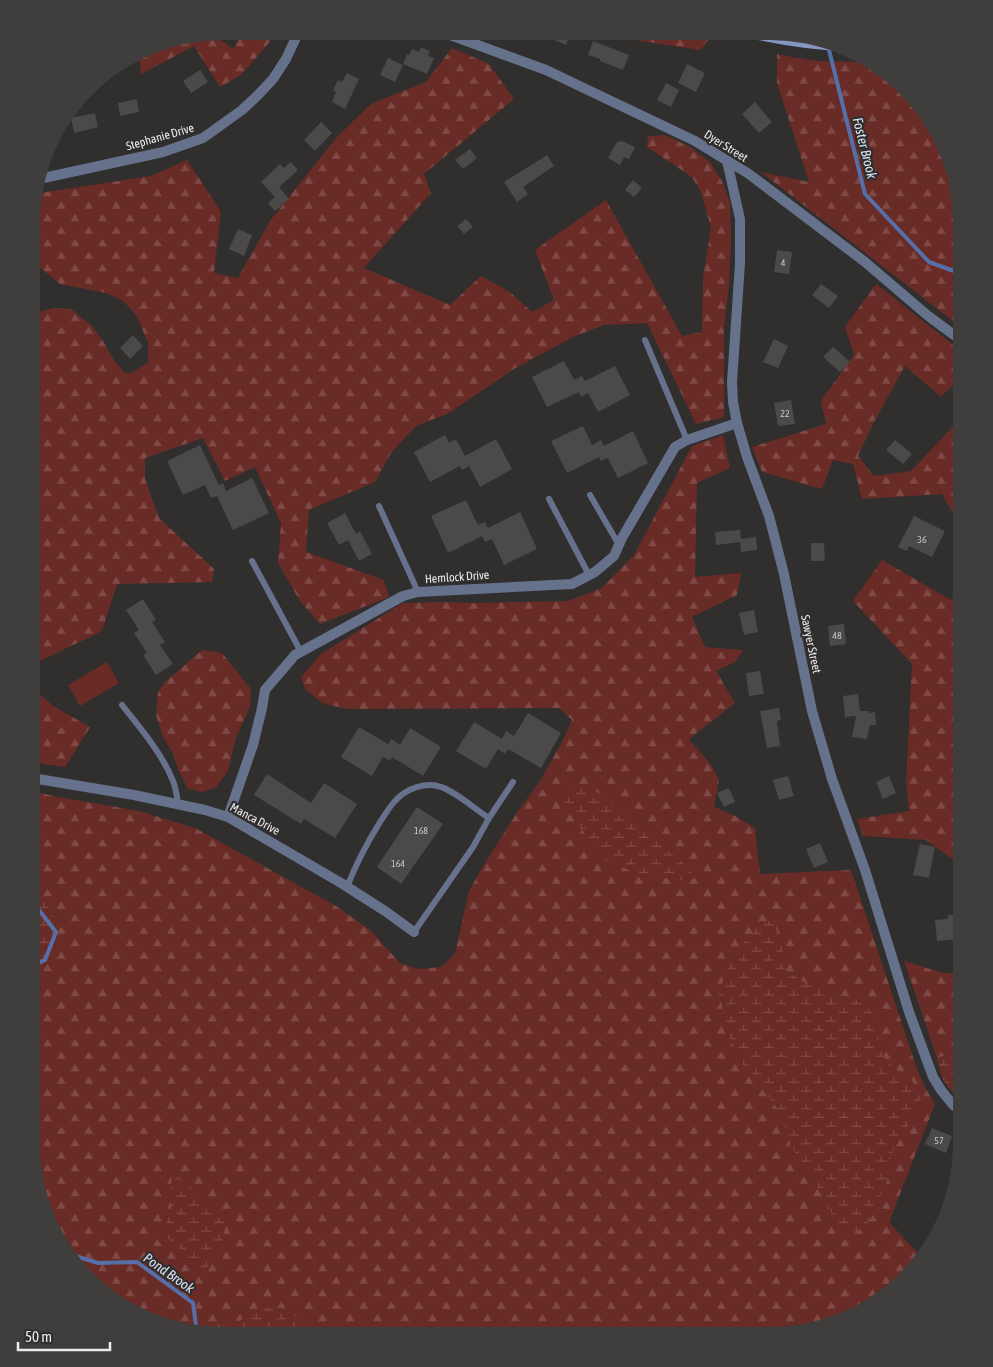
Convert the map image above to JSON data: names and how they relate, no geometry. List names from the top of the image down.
{
  "streets": {
    "street": [
      "Stephanie Drive",
      "Dyer Street",
      "Hemlock Drive",
      "Sawyer Street",
      "Manca Drive"
    ]
  },
  "crossings": [
    ["Dyer Street", "Sawyer Street"],
    ["Hemlock Drive", "Sawyer Street"],
    ["Hemlock Drive", "Manca Drive"]
  ],
  "water": ["Foster Brook", "Pond Brook"],
  "house_numbers": [
    "4",
    "22",
    "36",
    "48",
    "168",
    "164",
    "57"
  ],
  "scale_bar": "50 m"
}
